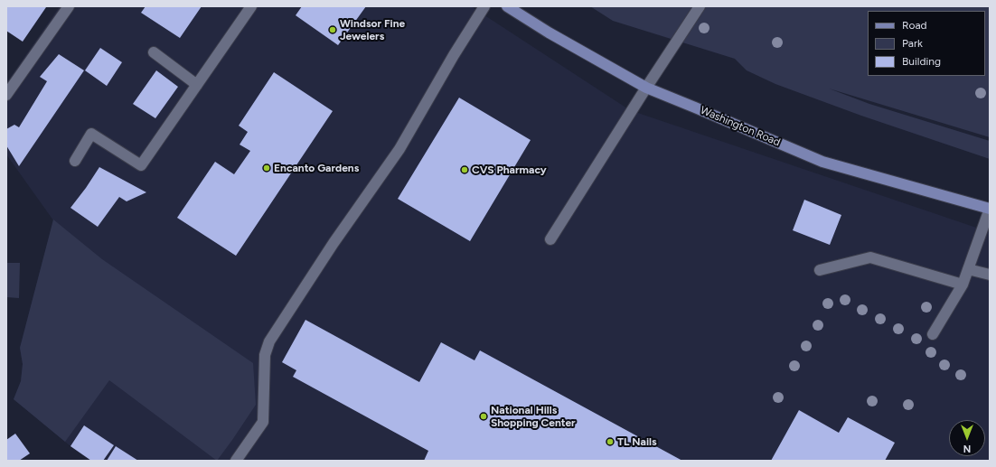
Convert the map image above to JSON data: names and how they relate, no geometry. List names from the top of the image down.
{
  "streets": {
    "main road": ["Washington Road"]
  },
  "places": [
    "Windsor Fine Jewelers",
    "Encanto Gardens",
    "CVS Pharmacy",
    "National Hills Shopping Center",
    "TL Nails"
  ],
  "legend": ["Road", "Park", "Building"],
  "north": "bottom"
}
